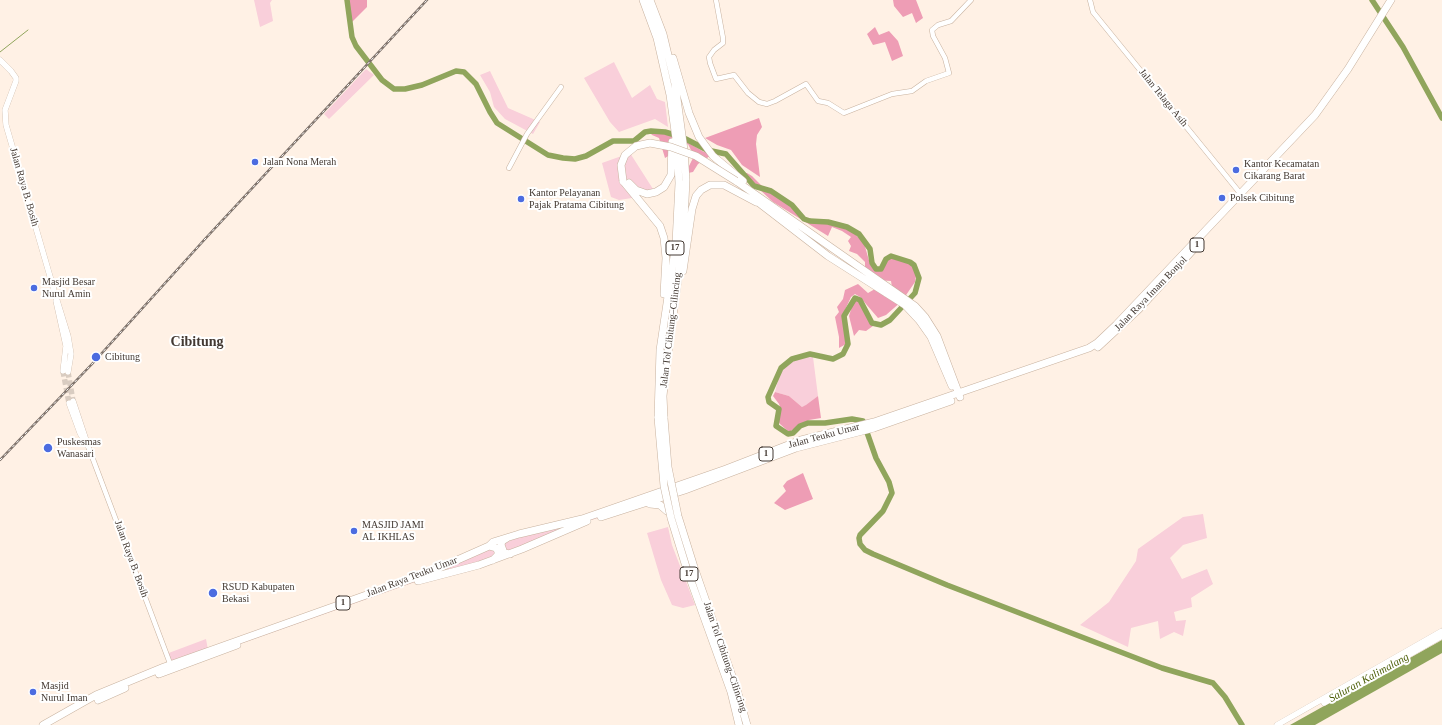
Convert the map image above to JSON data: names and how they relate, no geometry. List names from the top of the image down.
{
  "streets": {
    "highway": [
      "1",
      "17",
      "Jalan Raya Imam Bonjol",
      "Jalan Tol Cibitung–Cilincing",
      "Jalan Teuku Umar",
      "Jalan Raya Teuku Umar"
    ],
    "main road": ["Jalan Raya B. Bosih"],
    "street": ["Jalan Telaga Asih"]
  },
  "crossings": [
    ["Jalan Telaga Asih", "Jalan Raya Imam Bonjol"],
    ["Jalan Raya B. Bosih", "Jalan Raya Teuku Umar"],
    ["1", "Jalan Raya Teuku Umar"],
    ["Jalan Raya Imam Bonjol", "Jalan Teuku Umar"],
    ["Jalan Teuku Umar", "Jalan Raya Teuku Umar"]
  ],
  "districts": ["Cibitung"],
  "water": ["Saluran Kalimalang"],
  "places": [
    "Jalan Nona Merah",
    "Kantor Kecamatan Cikarang Barat",
    "Polsek Cibitung",
    "Kantor Pelayanan Pajak Pratama Cibitung",
    "Masjid Besar Nurul Amin",
    "Cibitung",
    "Puskesmas Wanasari",
    "MASJID JAMI AL IKHLAS",
    "RSUD Kabupaten Bekasi",
    "Masjid Nurul Iman"
  ]
}
